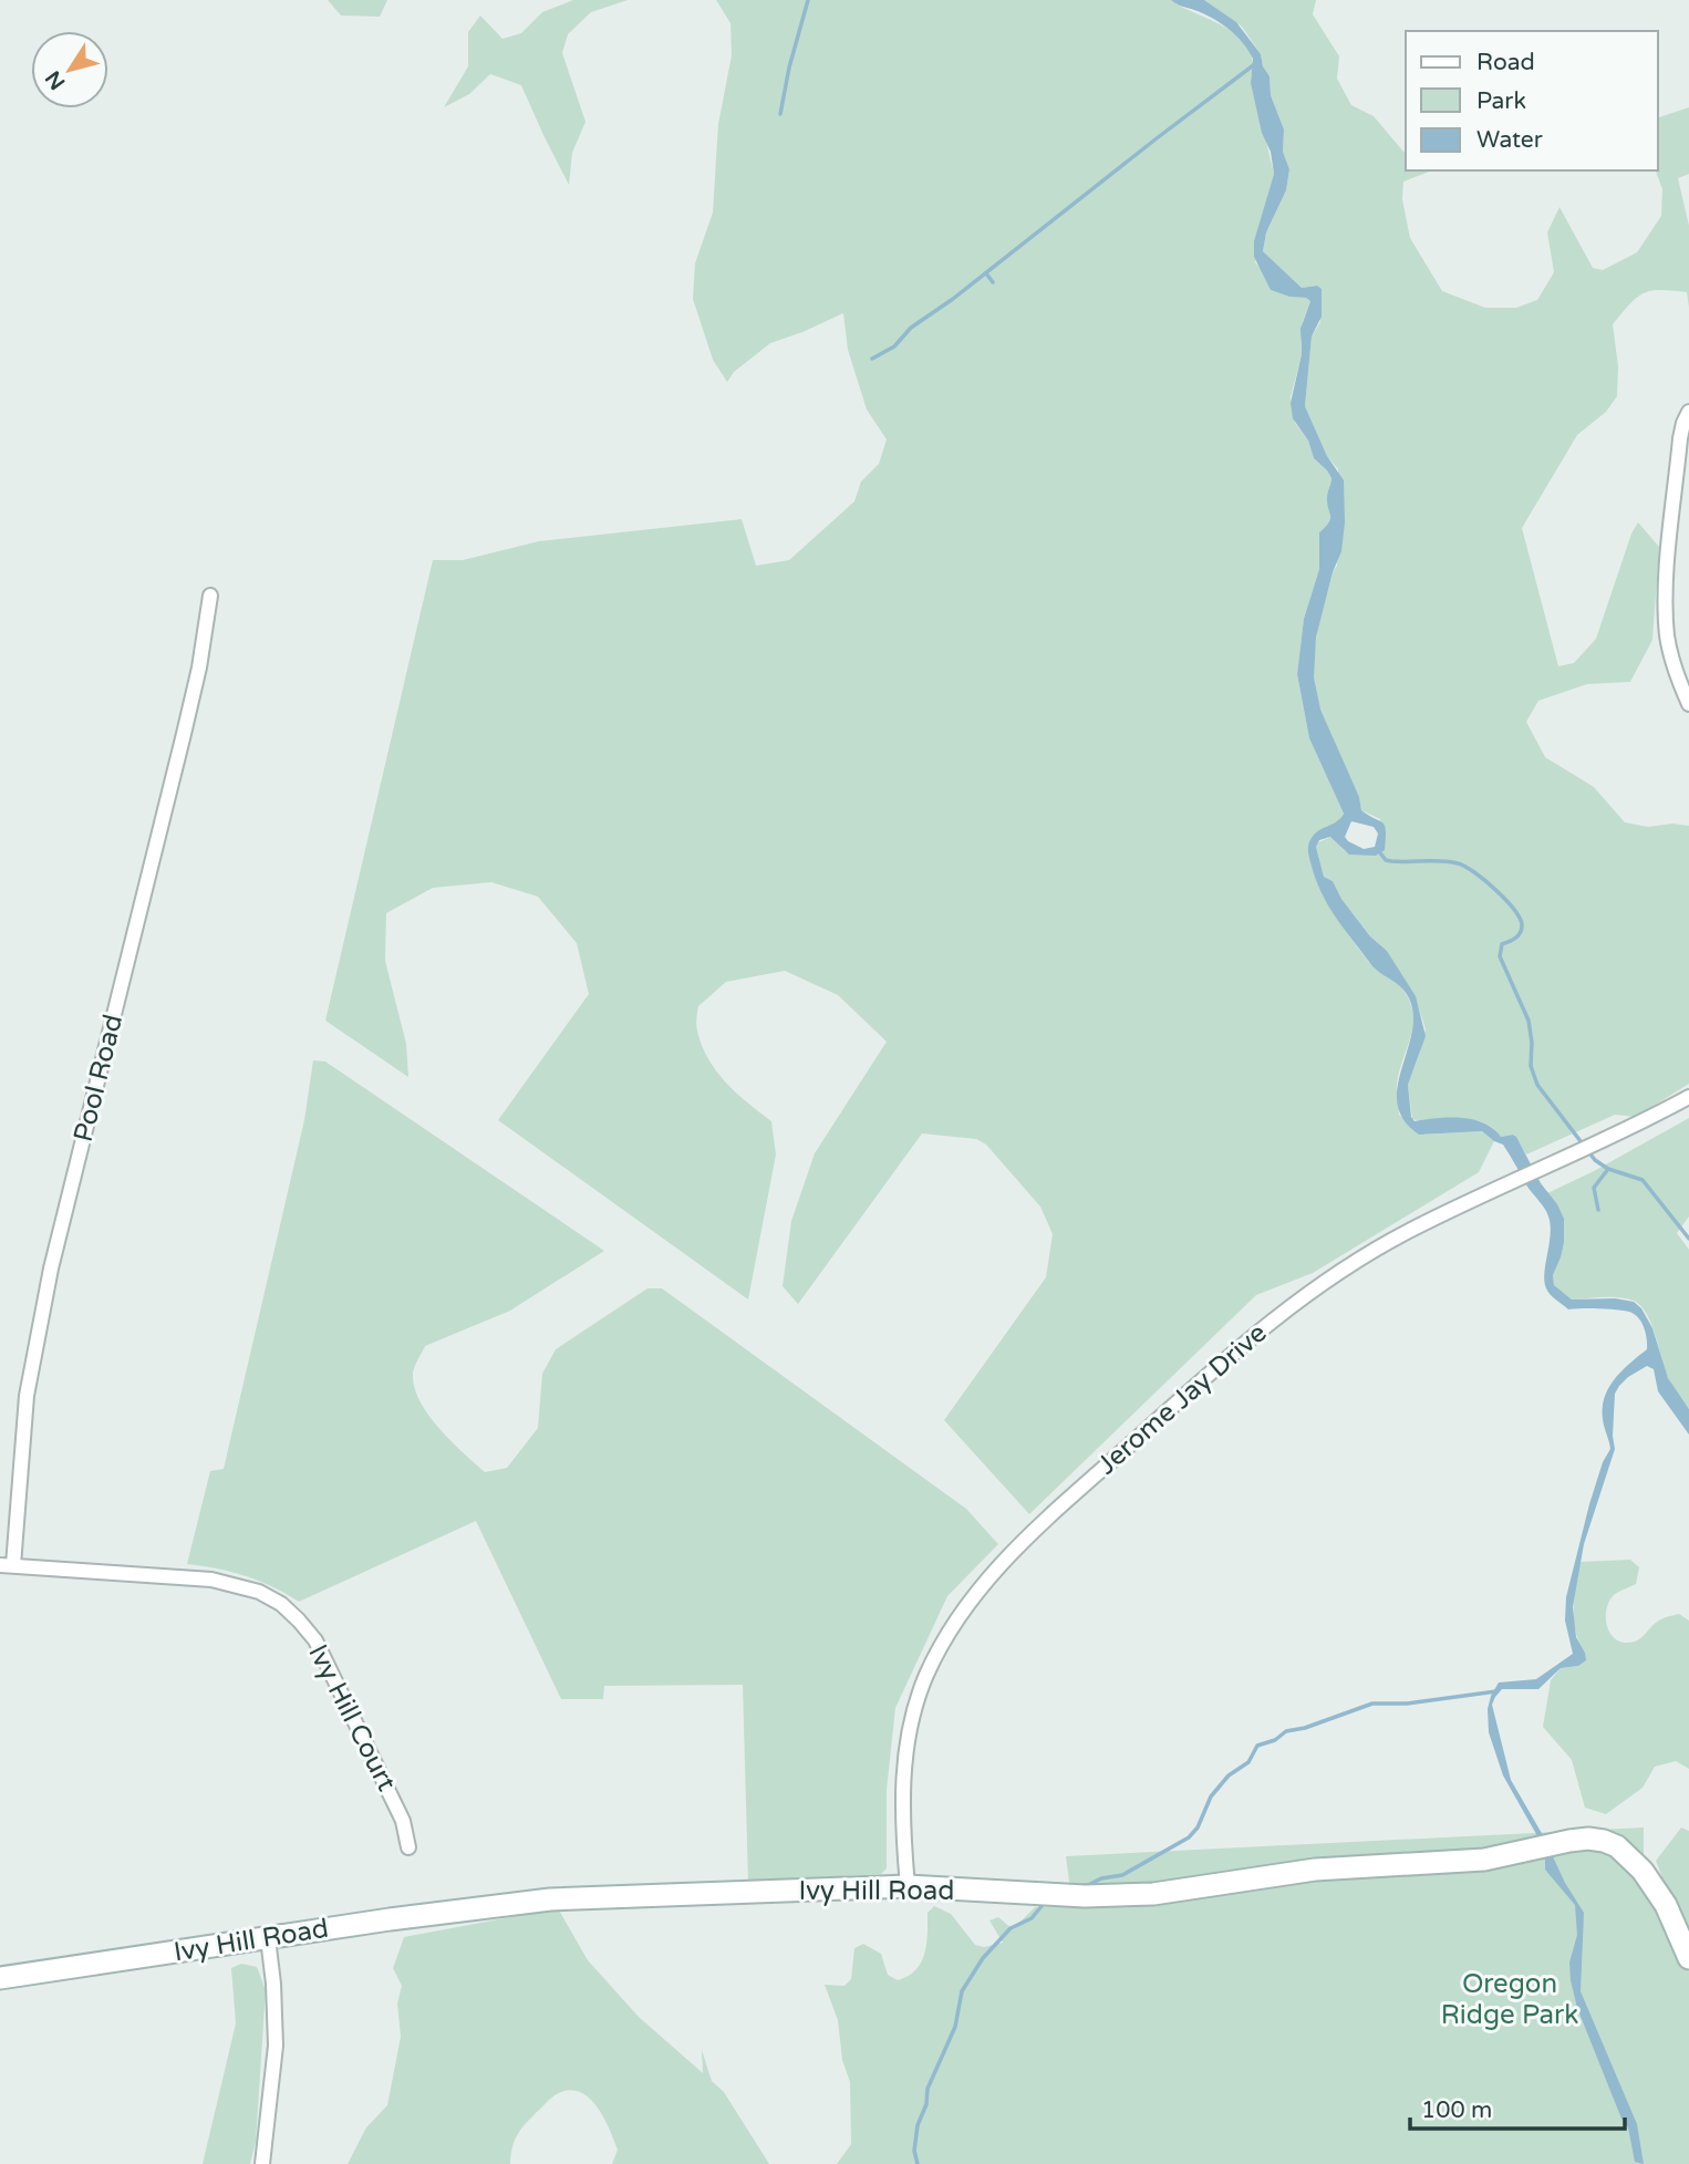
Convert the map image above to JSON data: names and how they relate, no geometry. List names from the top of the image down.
{
  "streets": {
    "street": [
      "Pool Road",
      "Jerome Jay Drive",
      "Ivy Hill Court",
      "Ivy Hill Road"
    ]
  },
  "crossings": [
    ["Pool Road", "Ivy Hill Court"],
    ["Jerome Jay Drive", "Ivy Hill Road"]
  ],
  "parks": ["Oregon Ridge Park"],
  "legend": ["Road", "Park", "Water"],
  "scale_bar": "100 m",
  "north": "bottom left"
}
